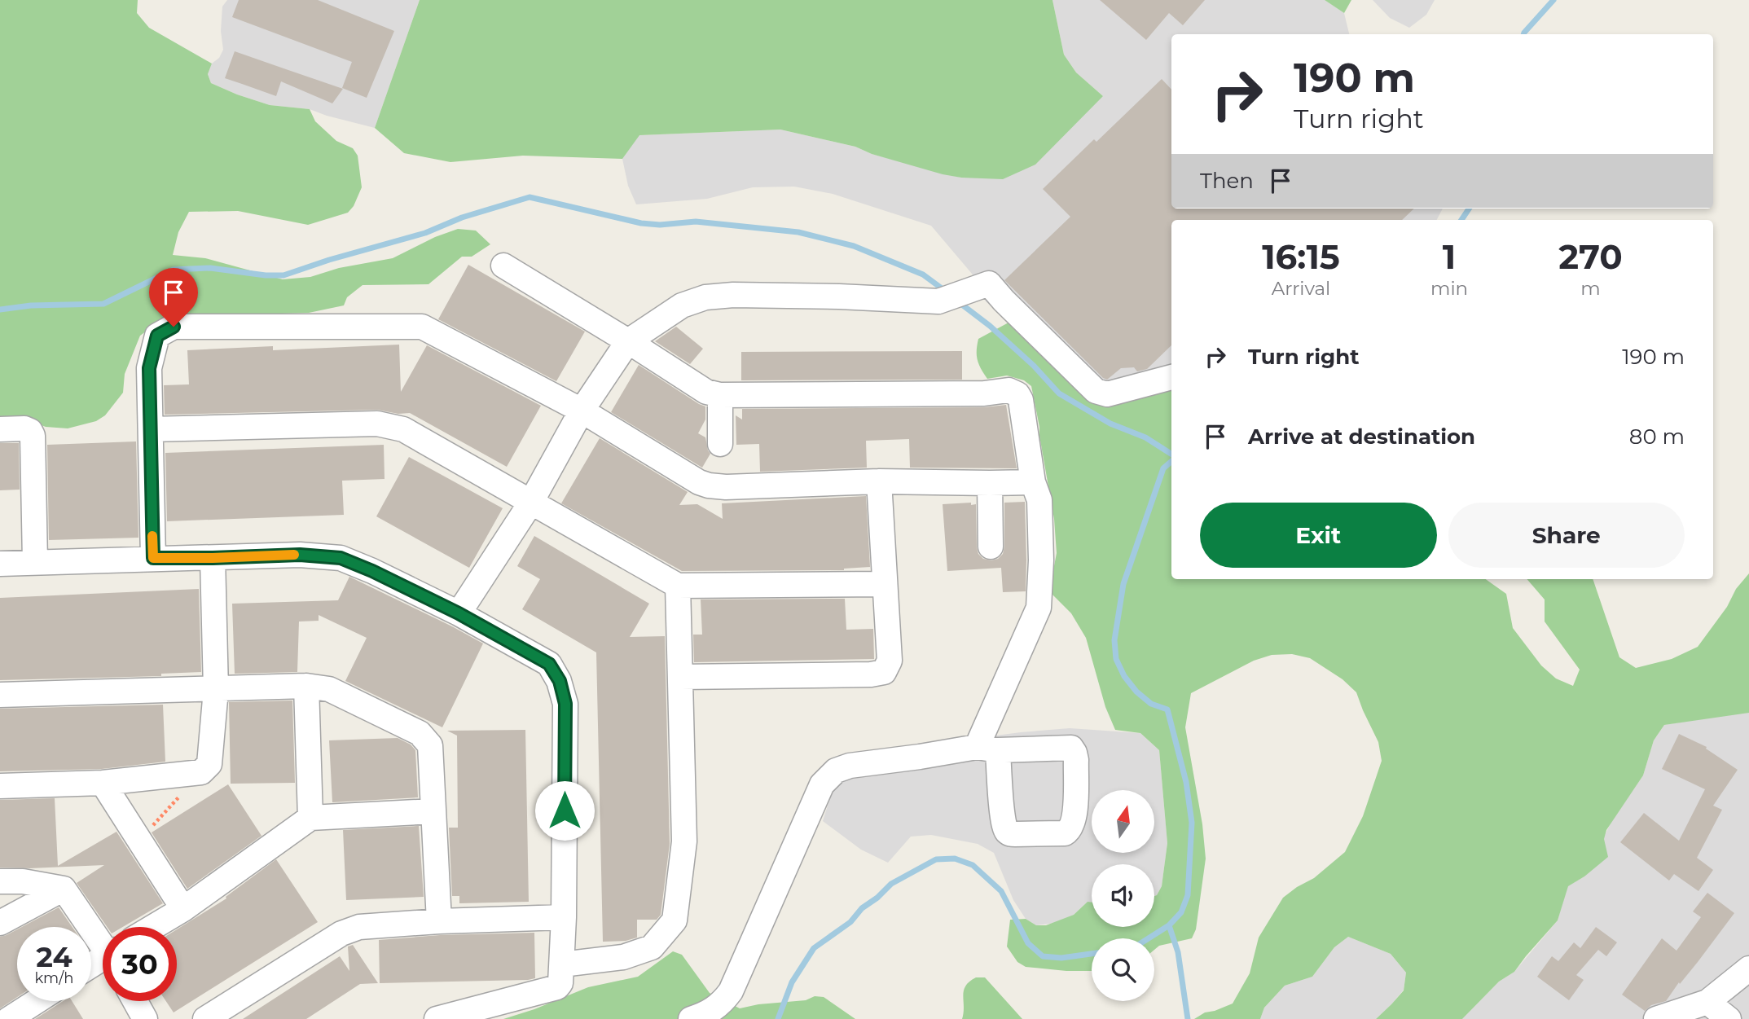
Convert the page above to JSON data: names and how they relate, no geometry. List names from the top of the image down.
{
  "north": "top",
  "page": {
    "turn": ["190 m", "Turn right"],
    "then": "Then",
    "eta": [
      "16:15",
      "Arrival",
      "1",
      "min",
      "270",
      "m"
    ],
    "list": [
      {
        "name": "Turn right",
        "value": "190 m"
      },
      {
        "name": "Arrive at destination",
        "value": "80 m"
      }
    ],
    "buttons": ["Exit", "Share"],
    "speed": "24 km/h",
    "limit": "30"
  }
}
